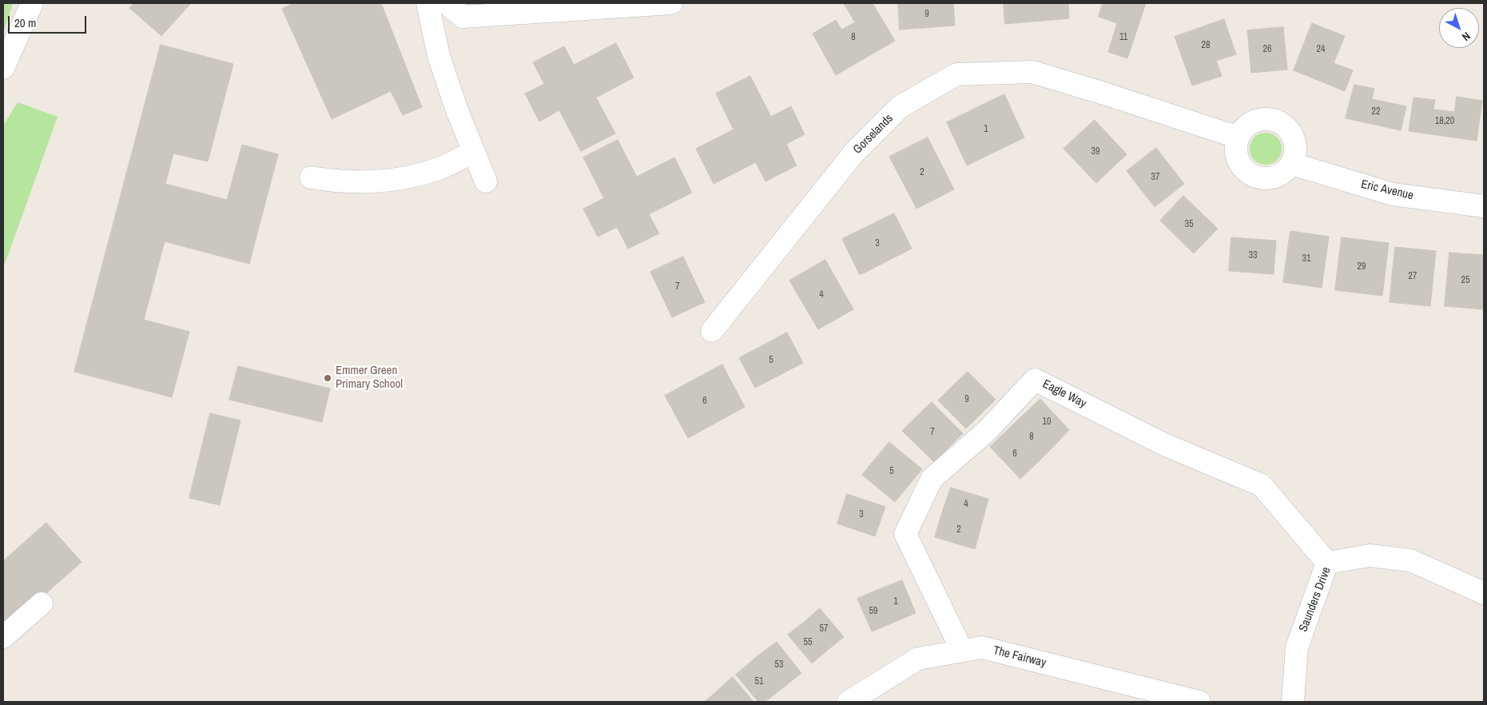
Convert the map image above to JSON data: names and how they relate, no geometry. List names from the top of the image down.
{
  "streets": {
    "street": [
      "Gorselands",
      "Eric Avenue",
      "Eagle Way",
      "Saunders Drive",
      "The Fairway"
    ]
  },
  "crossings": [
    ["Gorselands", "Eric Avenue"],
    ["Eagle Way", "Saunders Drive"],
    ["Eagle Way", "The Fairway"]
  ],
  "places": ["Emmer Green Primary School"],
  "house_numbers": [
    "9",
    "8",
    "11",
    "28",
    "26",
    "24",
    "22",
    "18,20",
    "1",
    "39",
    "2",
    "37",
    "35",
    "3",
    "33",
    "31",
    "29",
    "27",
    "25",
    "7",
    "4",
    "5",
    "9",
    "6",
    "10",
    "7",
    "8",
    "6",
    "5",
    "4",
    "3",
    "2",
    "1",
    "59",
    "57",
    "55",
    "53",
    "51"
  ],
  "scale_bar": "20 m",
  "north": "bottom right"
}
